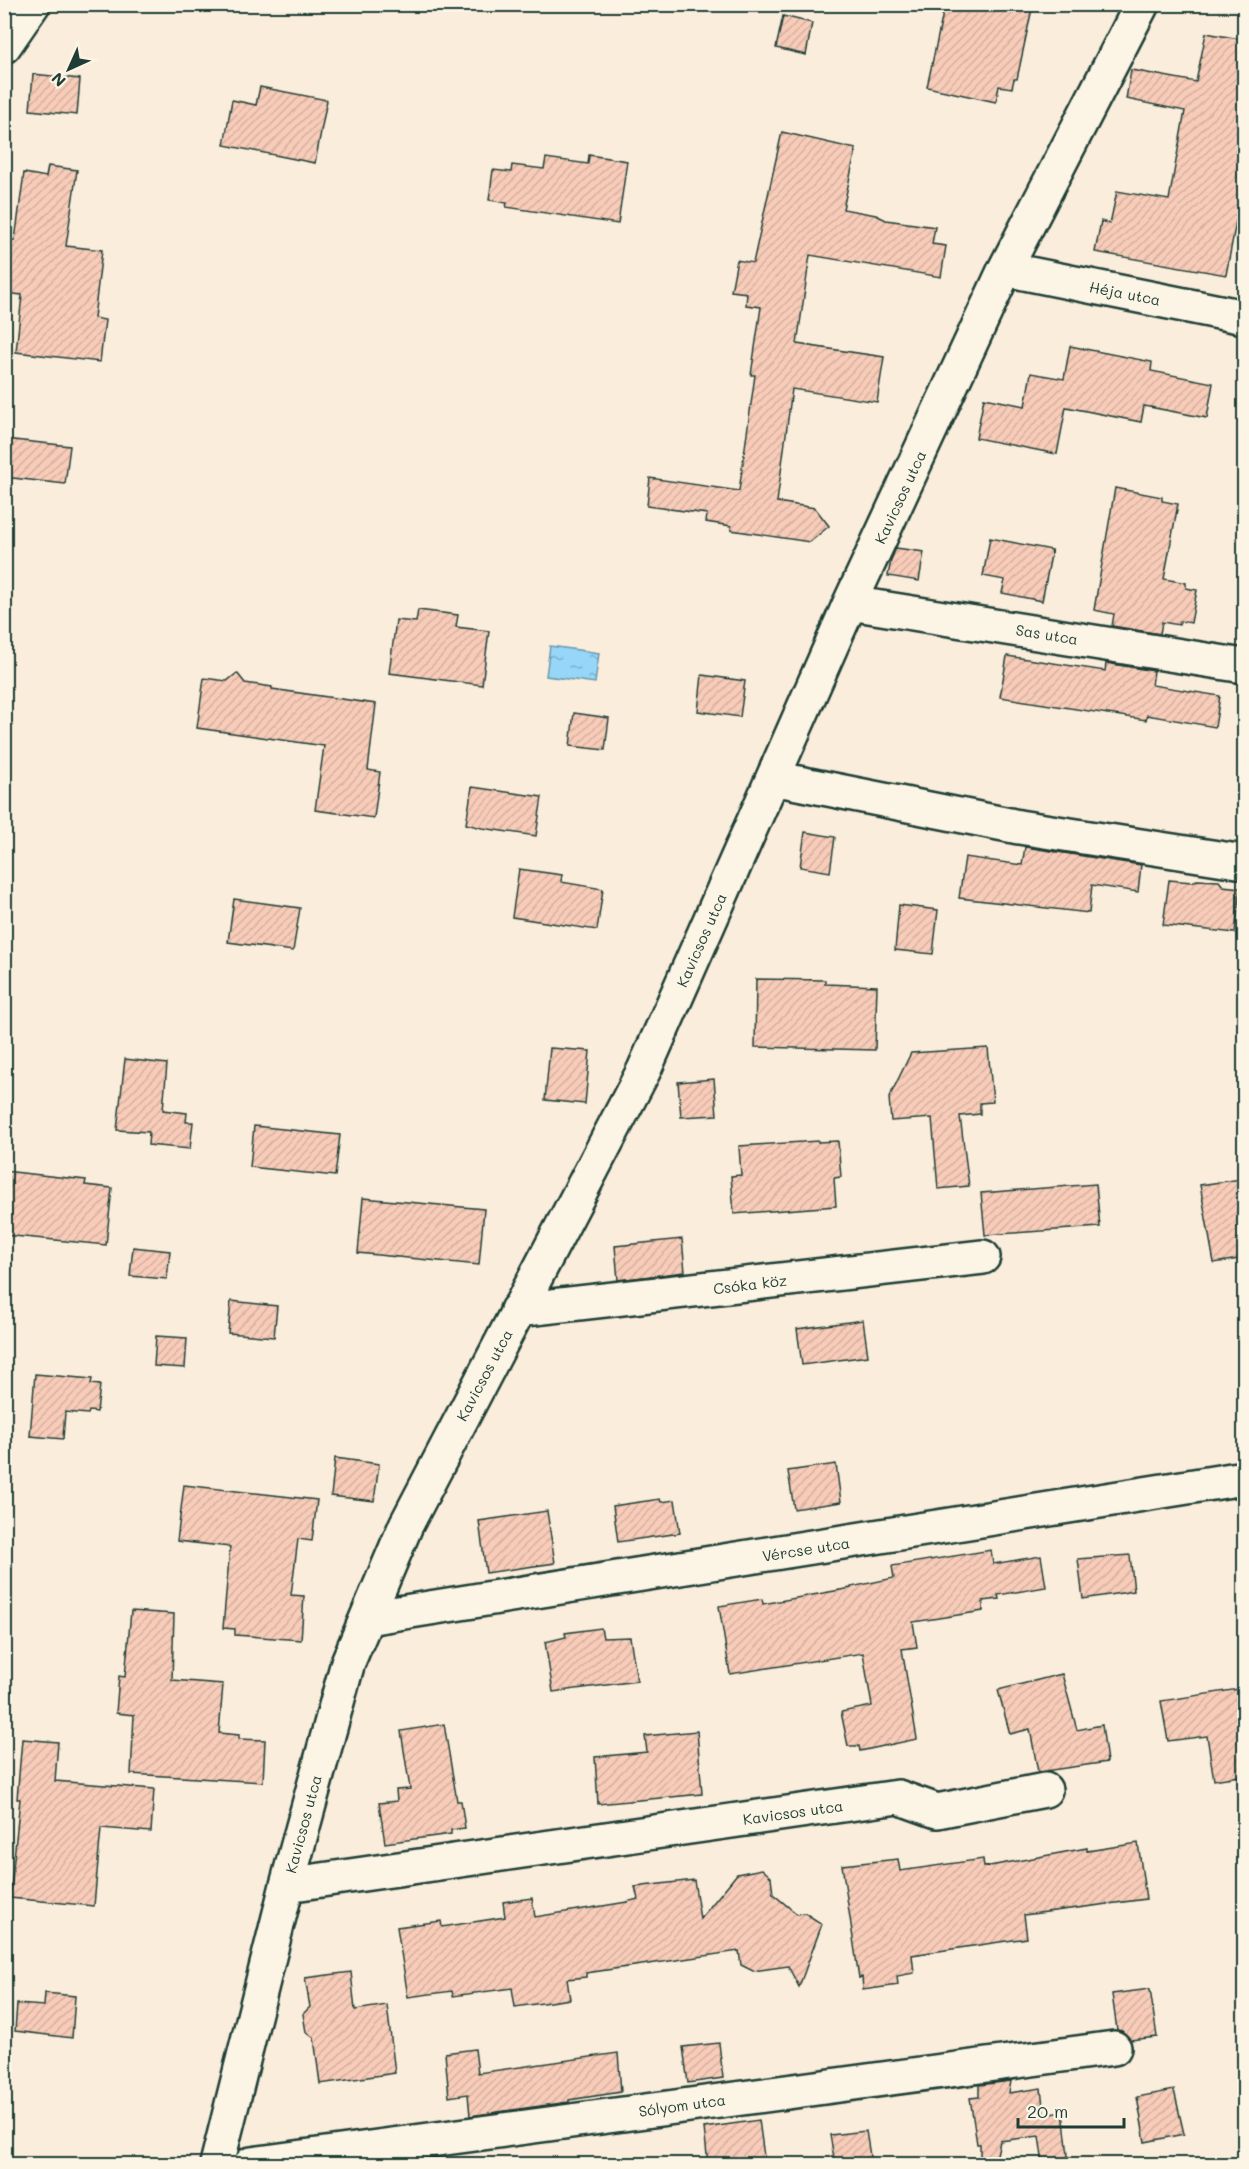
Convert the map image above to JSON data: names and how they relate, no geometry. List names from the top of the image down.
{
  "streets": {
    "street": [
      "Héja utca",
      "Kavicsos utca",
      "Sas utca",
      "Csóka köz",
      "Vércse utca",
      "Sólyom utca"
    ]
  },
  "crossings": [
    ["Héja utca", "Kavicsos utca"],
    ["Kavicsos utca", "Sas utca"],
    ["Kavicsos utca", "Csóka köz"],
    ["Kavicsos utca", "Vércse utca"]
  ],
  "scale_bar": "20 m",
  "north": "bottom left"
}
